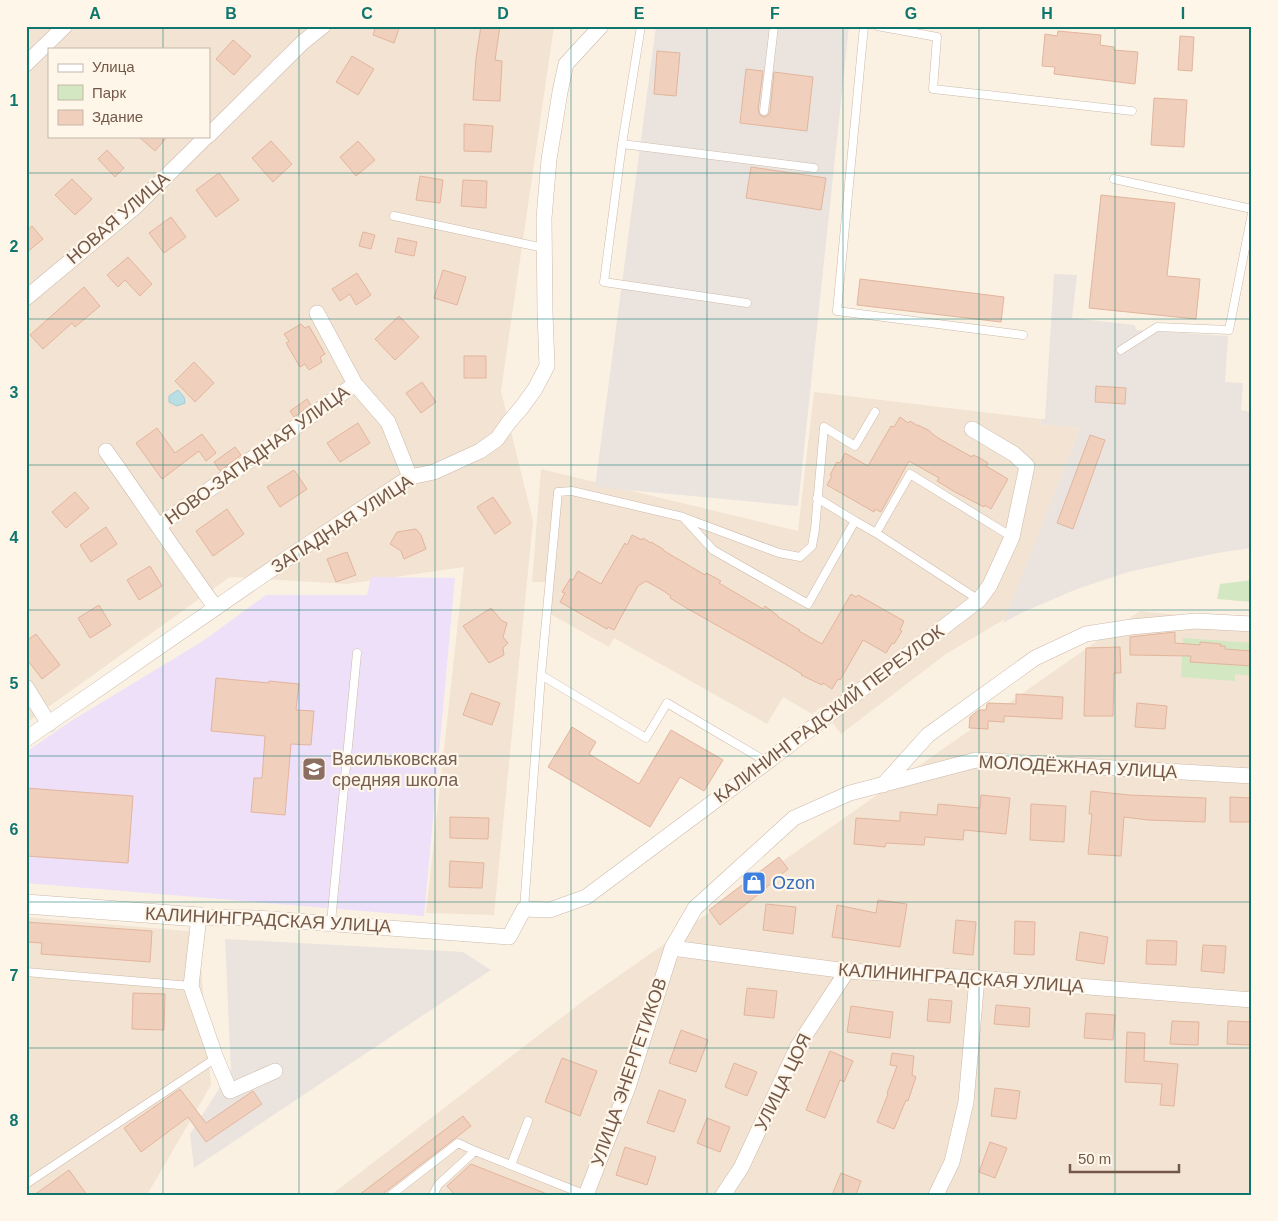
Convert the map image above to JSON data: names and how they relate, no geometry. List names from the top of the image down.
{
  "streets": {
    "street": [
      "НОВАЯ УЛИЦА",
      "НОВО-ЗАПАДНАЯ УЛИЦА",
      "ЗАПАДНАЯ УЛИЦА",
      "КАЛИНИНГРАДСКИЙ ПЕРЕУЛОК",
      "МОЛОДЁЖНАЯ УЛИЦА",
      "КАЛИНИНГРАДСКАЯ УЛИЦА",
      "УЛИЦА ЭНЕРГЕТИКОВ",
      "УЛИЦА ЦОЯ"
    ]
  },
  "crossings": [
    ["КАЛИНИНГРАДСКИЙ ПЕРЕУЛОК", "КАЛИНИНГРАДСКАЯ УЛИЦА"],
    ["МОЛОДЁЖНАЯ УЛИЦА", "КАЛИНИНГРАДСКАЯ УЛИЦА"],
    ["МОЛОДЁЖНАЯ УЛИЦА", "УЛИЦА ЭНЕРГЕТИКОВ"],
    ["КАЛИНИНГРАДСКАЯ УЛИЦА", "УЛИЦА ЭНЕРГЕТИКОВ"],
    ["КАЛИНИНГРАДСКАЯ УЛИЦА", "УЛИЦА ЦОЯ"]
  ],
  "places": {
    "school or university": ["Васильковская средняя школа"],
    "shop": ["Ozon"]
  },
  "legend": ["Улица", "Парк", "Здание"],
  "scale_bar": "50 m",
  "grid": {
    "columns": [
      "A",
      "B",
      "C",
      "D",
      "E",
      "F",
      "G",
      "H",
      "I"
    ],
    "rows": [
      "1",
      "2",
      "3",
      "4",
      "5",
      "6",
      "7",
      "8"
    ]
  }
}
